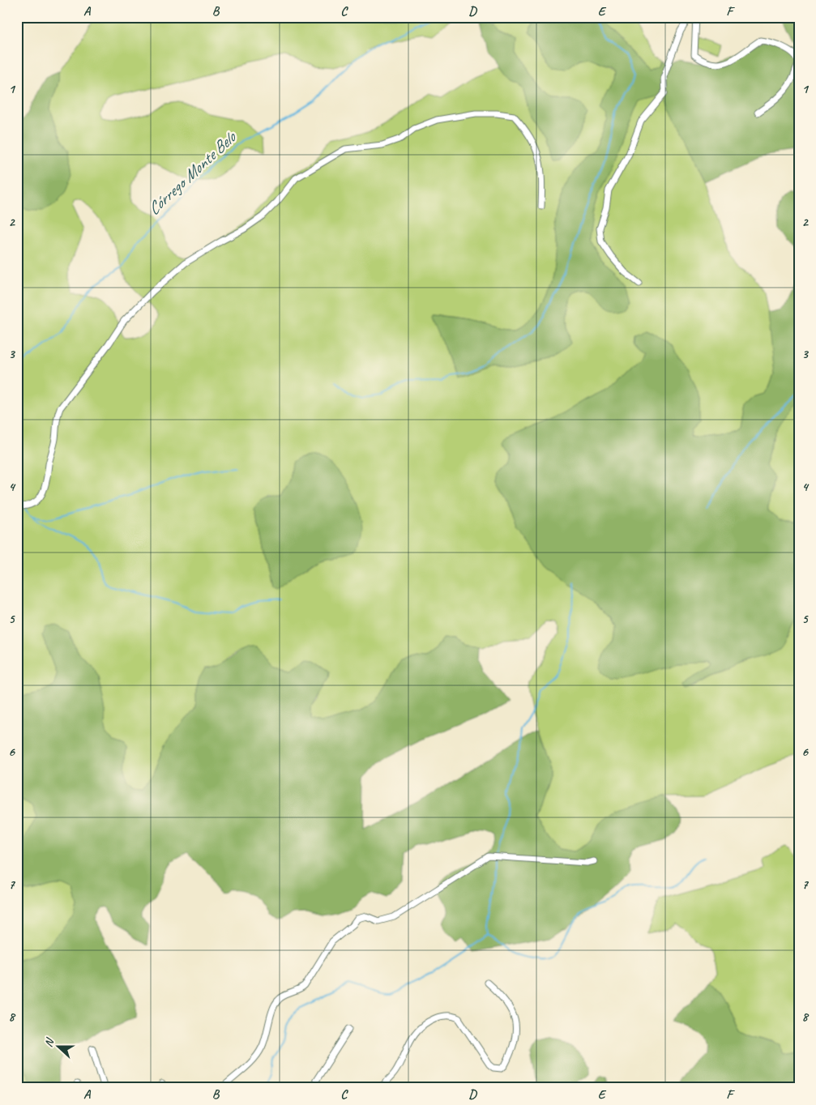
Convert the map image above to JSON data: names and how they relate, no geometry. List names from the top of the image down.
{
  "water": ["Córrego Monte Belo"],
  "north": "left",
  "grid": {
    "columns": [
      "A",
      "B",
      "C",
      "D",
      "E",
      "F"
    ],
    "rows": [
      "1",
      "2",
      "3",
      "4",
      "5",
      "6",
      "7",
      "8"
    ]
  }
}
